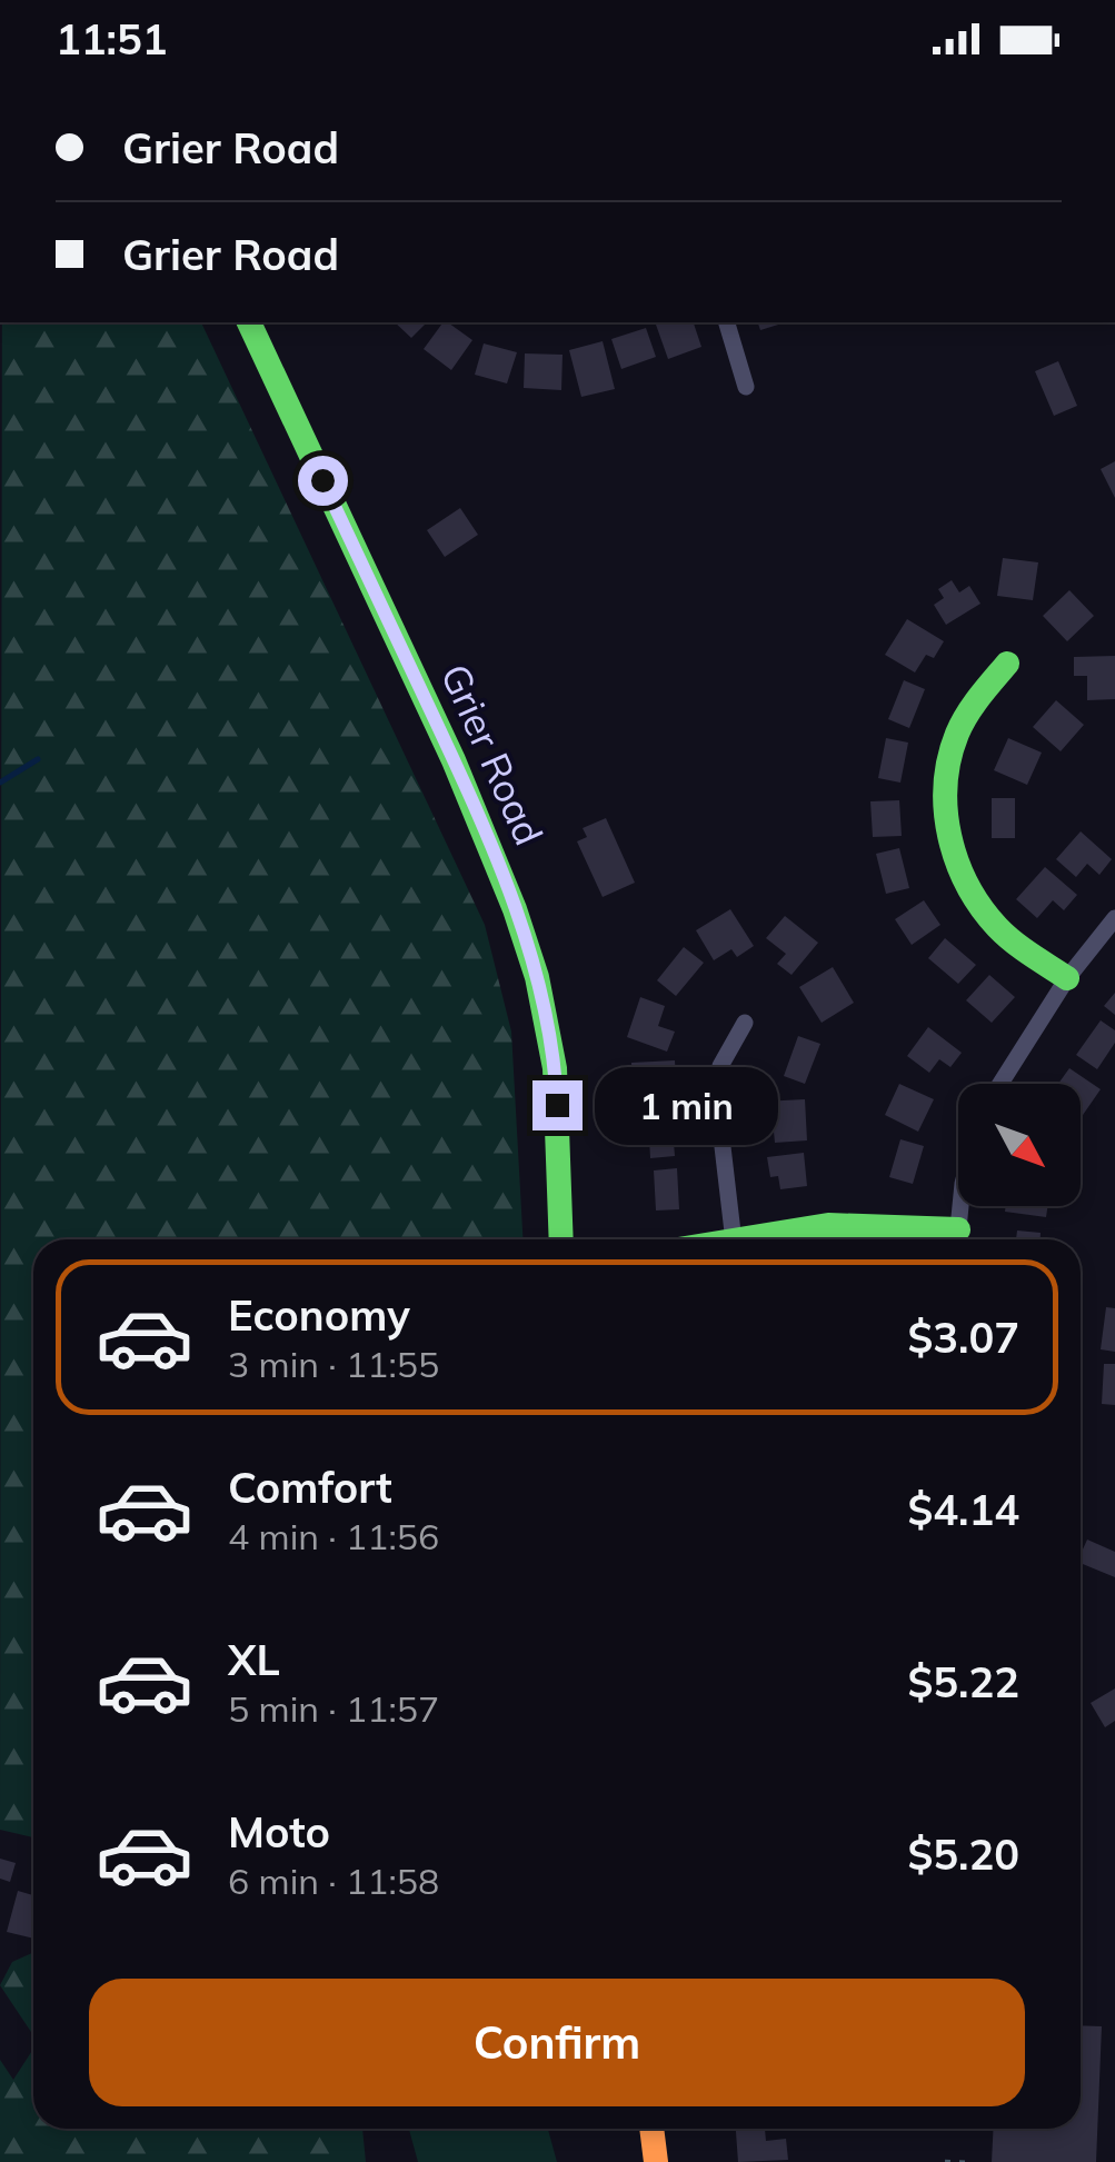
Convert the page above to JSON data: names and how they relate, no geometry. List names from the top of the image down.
{
  "streets": {
    "street": ["Grier Road"]
  },
  "north": "bottom right",
  "page": {
    "status": "11:51",
    "banner": ["Grier Road", "Grier Road"],
    "bubble": "1 min",
    "list": [
      {
        "name": "Economy",
        "note": "3 min · 11:55",
        "value": "$3.07"
      },
      {
        "name": "Comfort",
        "note": "4 min · 11:56",
        "value": "$4.14"
      },
      {
        "name": "XL",
        "note": "5 min · 11:57",
        "value": "$5.22"
      },
      {
        "name": "Moto",
        "note": "6 min · 11:58",
        "value": "$5.20"
      }
    ],
    "buttons": "Confirm"
  }
}
